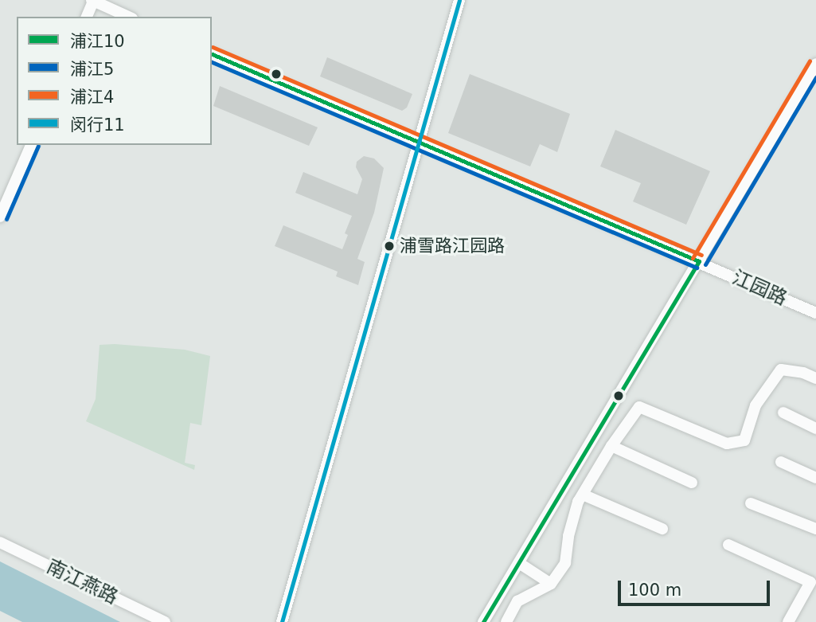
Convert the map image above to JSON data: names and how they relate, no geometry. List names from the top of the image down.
{
  "streets": {
    "street": ["江园路", "南江燕路"]
  },
  "places": ["浦雪路江园路"],
  "lines": [
    "transit line 闵行11",
    "transit line 浦江4",
    "transit line 浦江10",
    "transit line 浦江5"
  ],
  "legend": [
    "浦江10",
    "浦江5",
    "浦江4",
    "闵行11"
  ],
  "scale_bar": "100 m"
}
